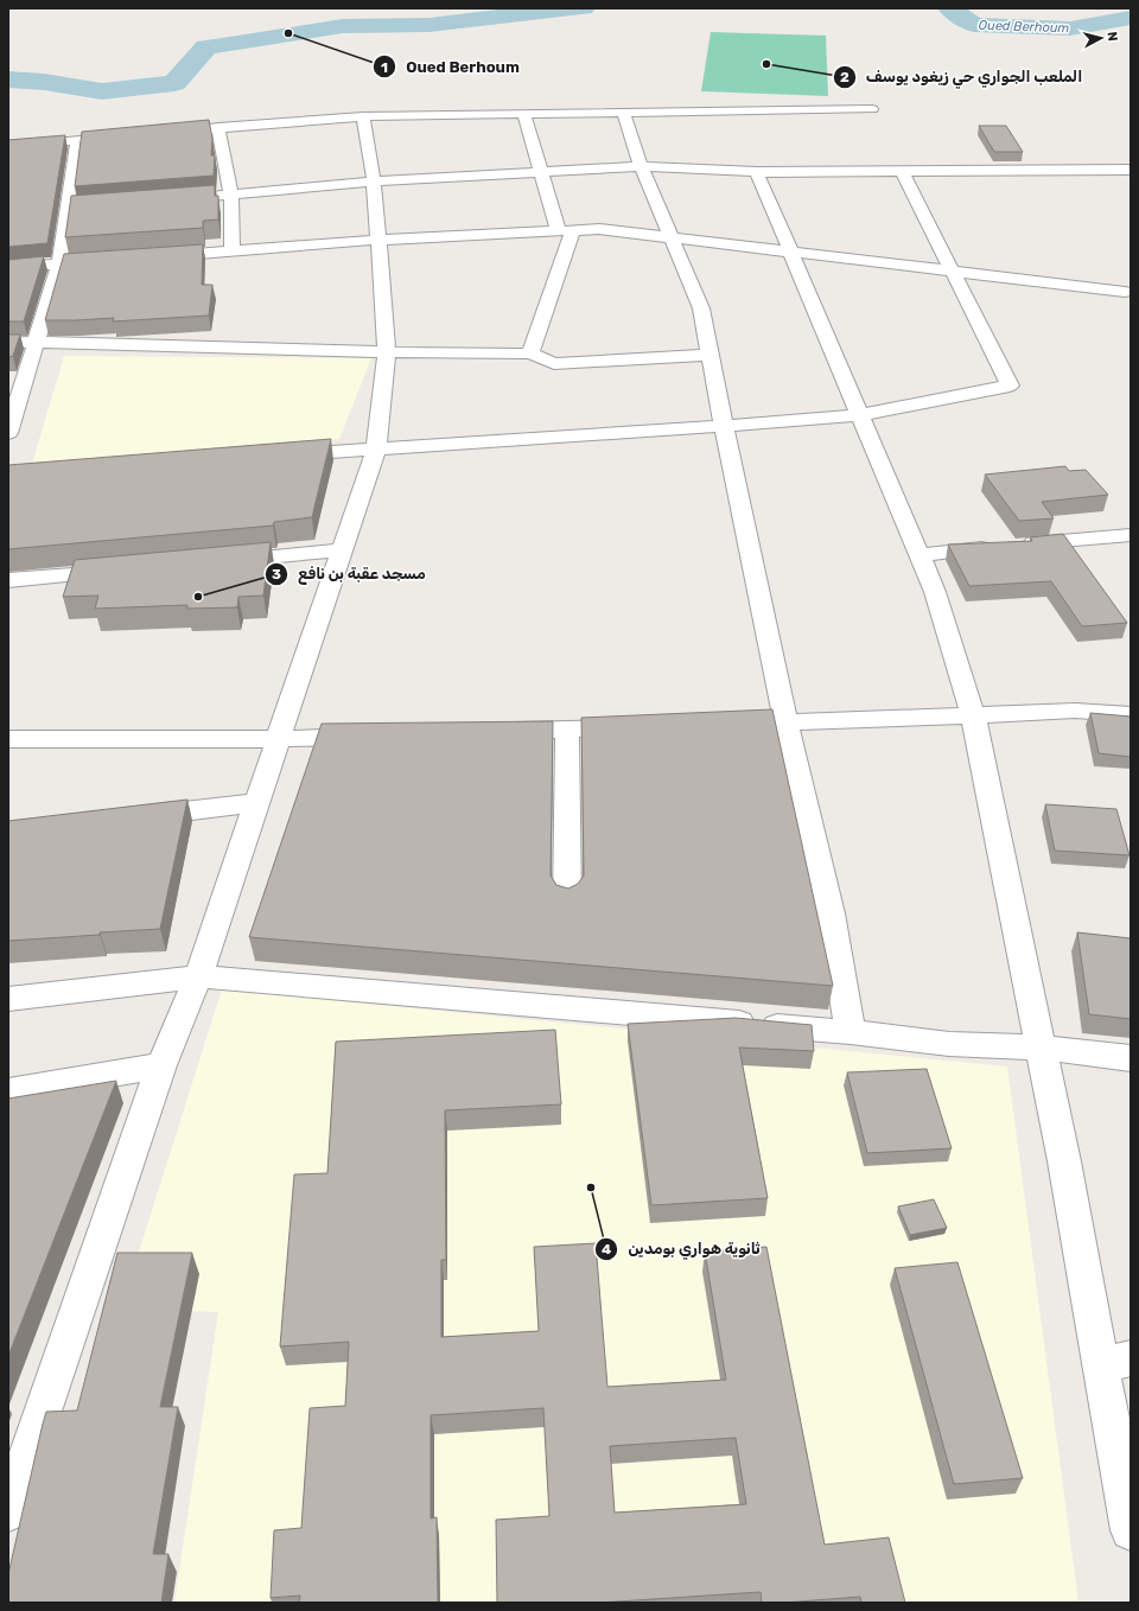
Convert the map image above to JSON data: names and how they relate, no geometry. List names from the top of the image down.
{
  "water": ["Oued Berhoum"],
  "places": [
    "Oued Berhoum",
    "الملعب الجواري حي زيغود يوسف",
    "مسجد عقبة بن نافع",
    "ثانوية هواري بومدين"
  ],
  "north": "right"
}
